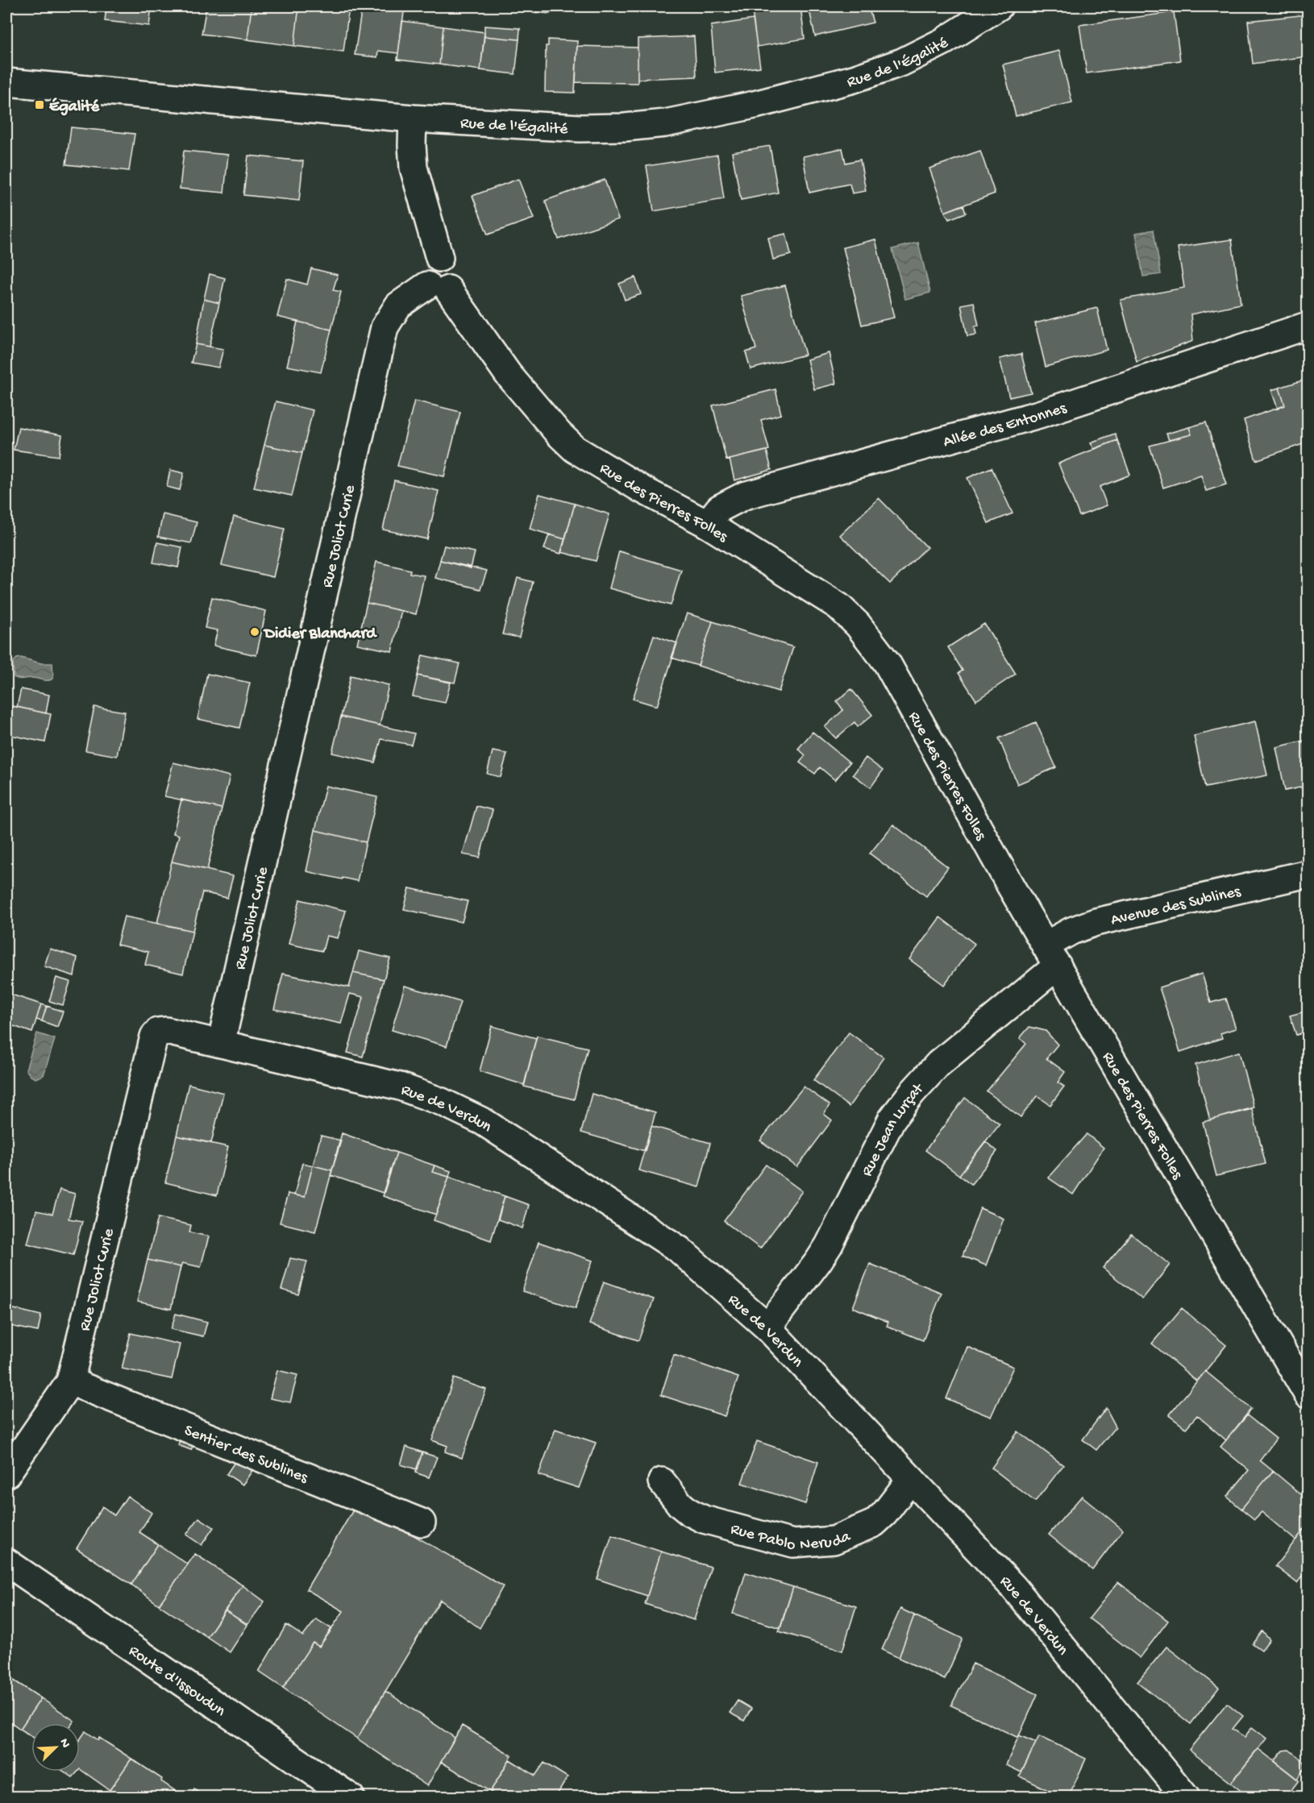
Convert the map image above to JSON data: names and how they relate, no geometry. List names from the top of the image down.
{
  "streets": {
    "street": [
      "Rue de l'Égalité",
      "Allée des Entonnes",
      "Rue des Pierres Folles",
      "Rue Joliot Curie",
      "Avenue des Sublines",
      "Rue de Verdun",
      "Rue Jean Lurçat",
      "Sentier des Sublines",
      "Rue Pablo Neruda",
      "Route d'Issoudun"
    ]
  },
  "crossings": [
    ["Allée des Entonnes", "Rue des Pierres Folles"],
    ["Rue des Pierres Folles", "Rue Joliot Curie"],
    ["Rue des Pierres Folles", "Avenue des Sublines"],
    ["Rue des Pierres Folles", "Rue Jean Lurçat"],
    ["Rue Joliot Curie", "Rue de Verdun"],
    ["Rue Joliot Curie", "Sentier des Sublines"],
    ["Avenue des Sublines", "Rue Jean Lurçat"],
    ["Rue de Verdun", "Rue Jean Lurçat"],
    ["Rue de Verdun", "Rue Pablo Neruda"]
  ],
  "places": {
    "transit": ["Égalité"],
    "other": ["Didier Blanchard"]
  },
  "north": "top right"
}
